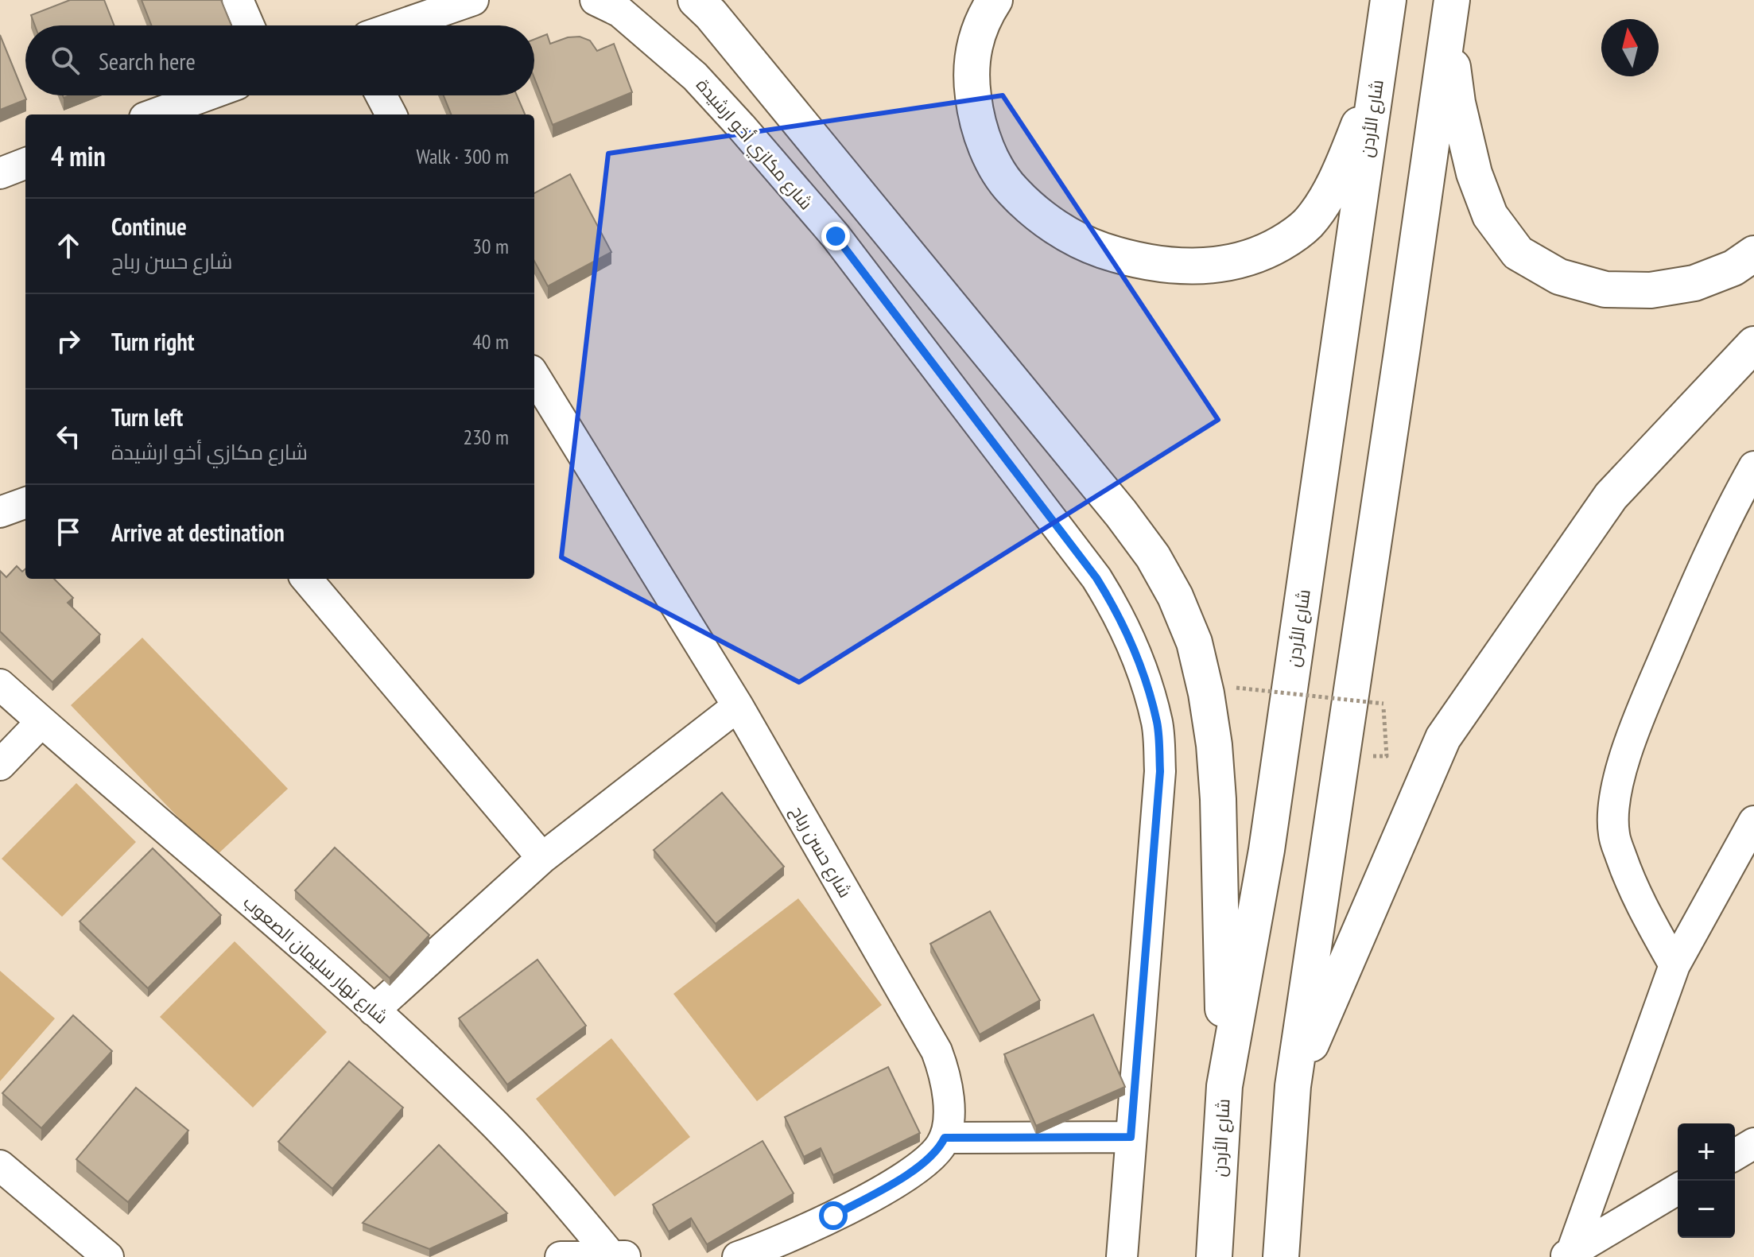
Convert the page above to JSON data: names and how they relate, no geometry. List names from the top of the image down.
{
  "streets": {
    "highway": ["شارع الأردن"],
    "street": ["شارع مكازي أخو ارشيدة", "شارع حسن رباح", "شارع نهار سليمان الصعوب"]
  },
  "north": "top",
  "page": {
    "search": "Search here",
    "heading": ["4 min", "Walk · 300 m"],
    "list": [
      ["Continue", "شارع حسن رباح", "30 m"],
      ["Turn right", "40 m"],
      ["Turn left", "شارع مكازي أخو ارشيدة", "230 m"],
      "Arrive at destination"
    ],
    "map_buttons": ["+", "−"]
  }
}
